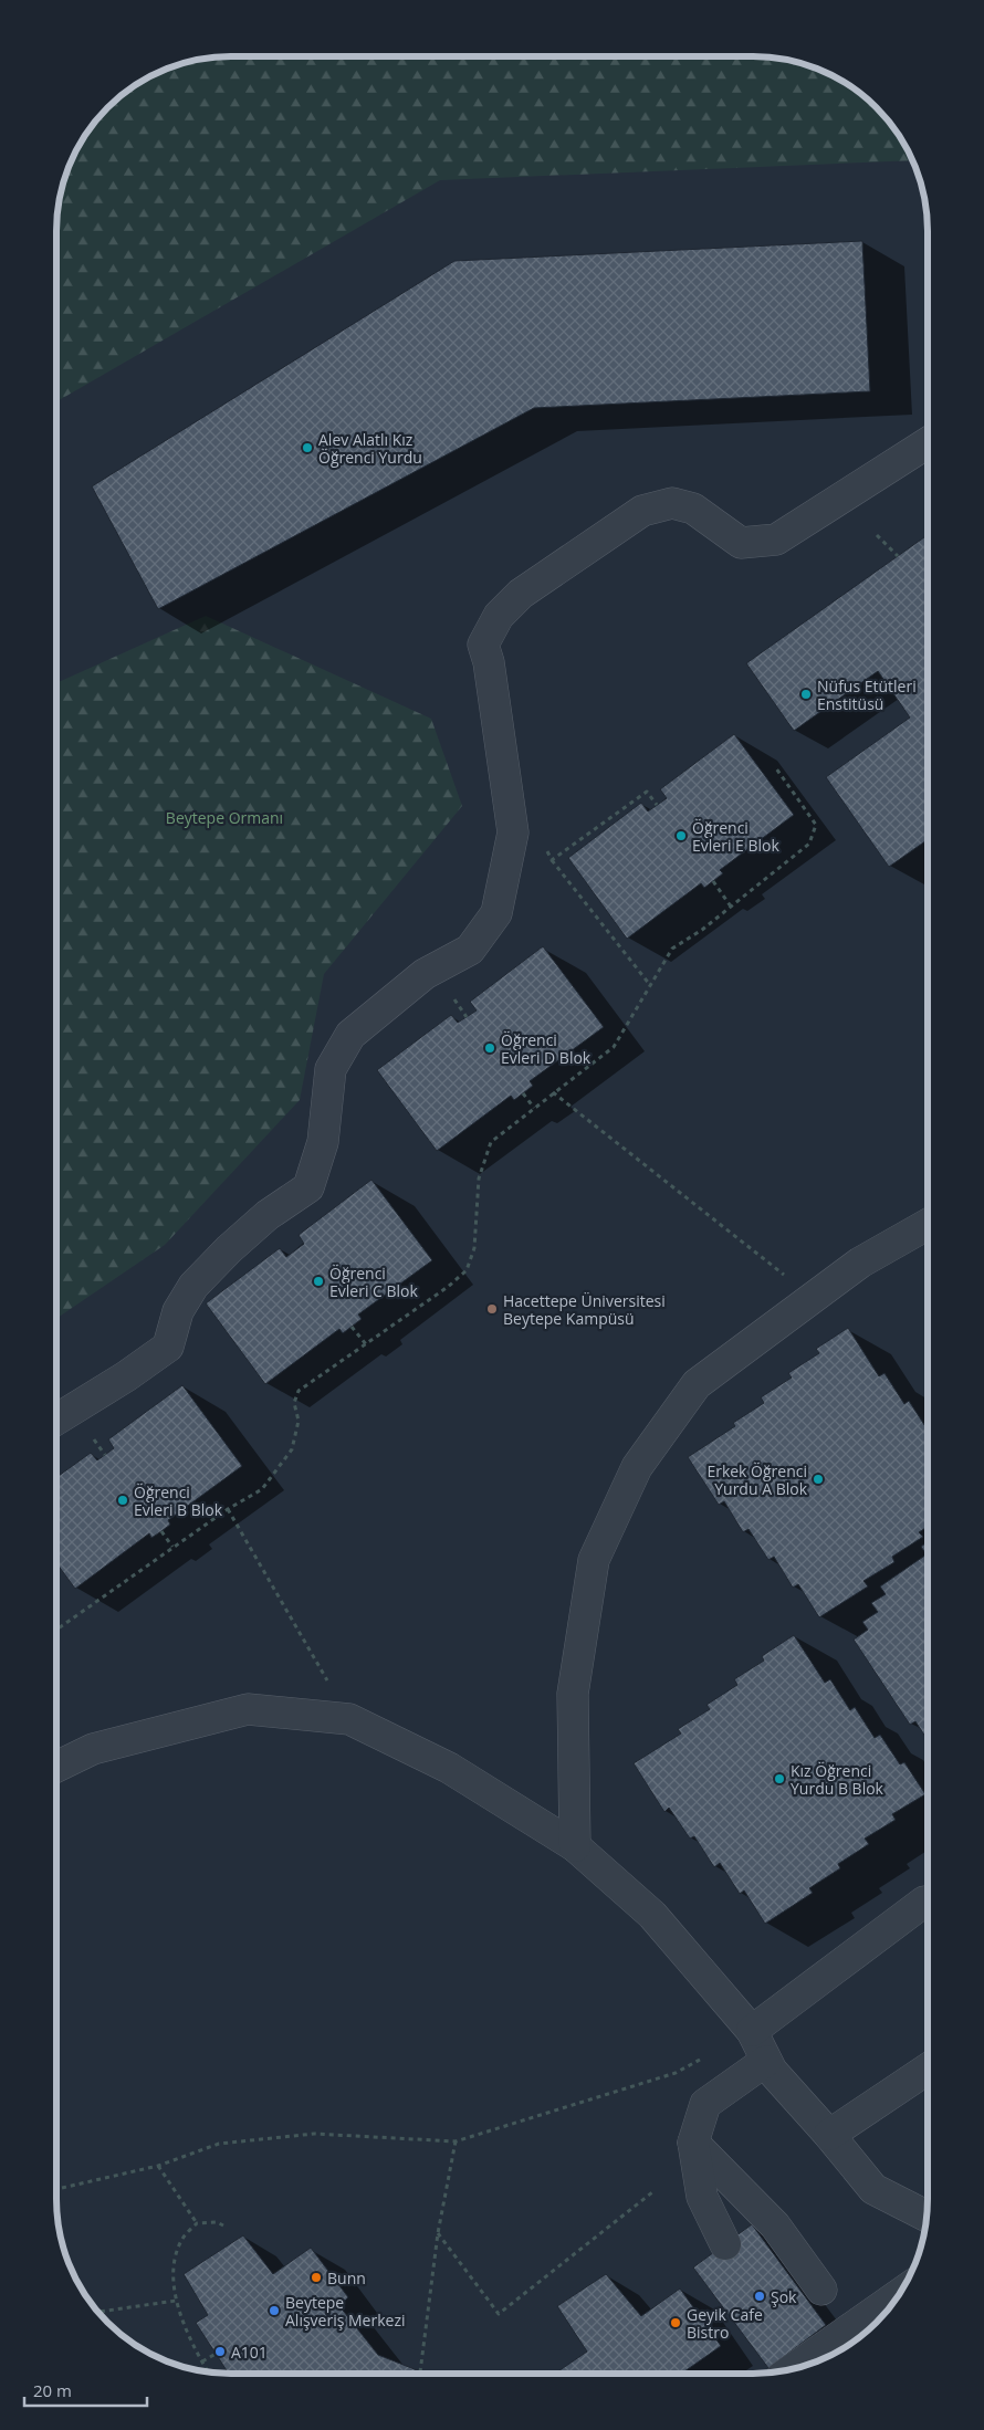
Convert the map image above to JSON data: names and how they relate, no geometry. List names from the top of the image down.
{
  "parks": ["Beytepe Ormanı"],
  "places": [
    "Alev Alatlı Kız Öğrenci Yurdu",
    "Nüfus Etütleri Enstitüsü",
    "Öğrenci Evleri E Blok",
    "Öğrenci Evleri D Blok",
    "Öğrenci Evleri C Blok",
    "Hacettepe Üniversitesi Beytepe Kampüsü",
    "Erkek Öğrenci Yurdu A Blok",
    "Öğrenci Evleri B Blok",
    "Kız Öğrenci Yurdu B Blok",
    "Bunn",
    "Şok",
    "Beytepe Alışveriş Merkezi",
    "Geyik Cafe Bistro",
    "A101"
  ],
  "scale_bar": "20 m"
}
